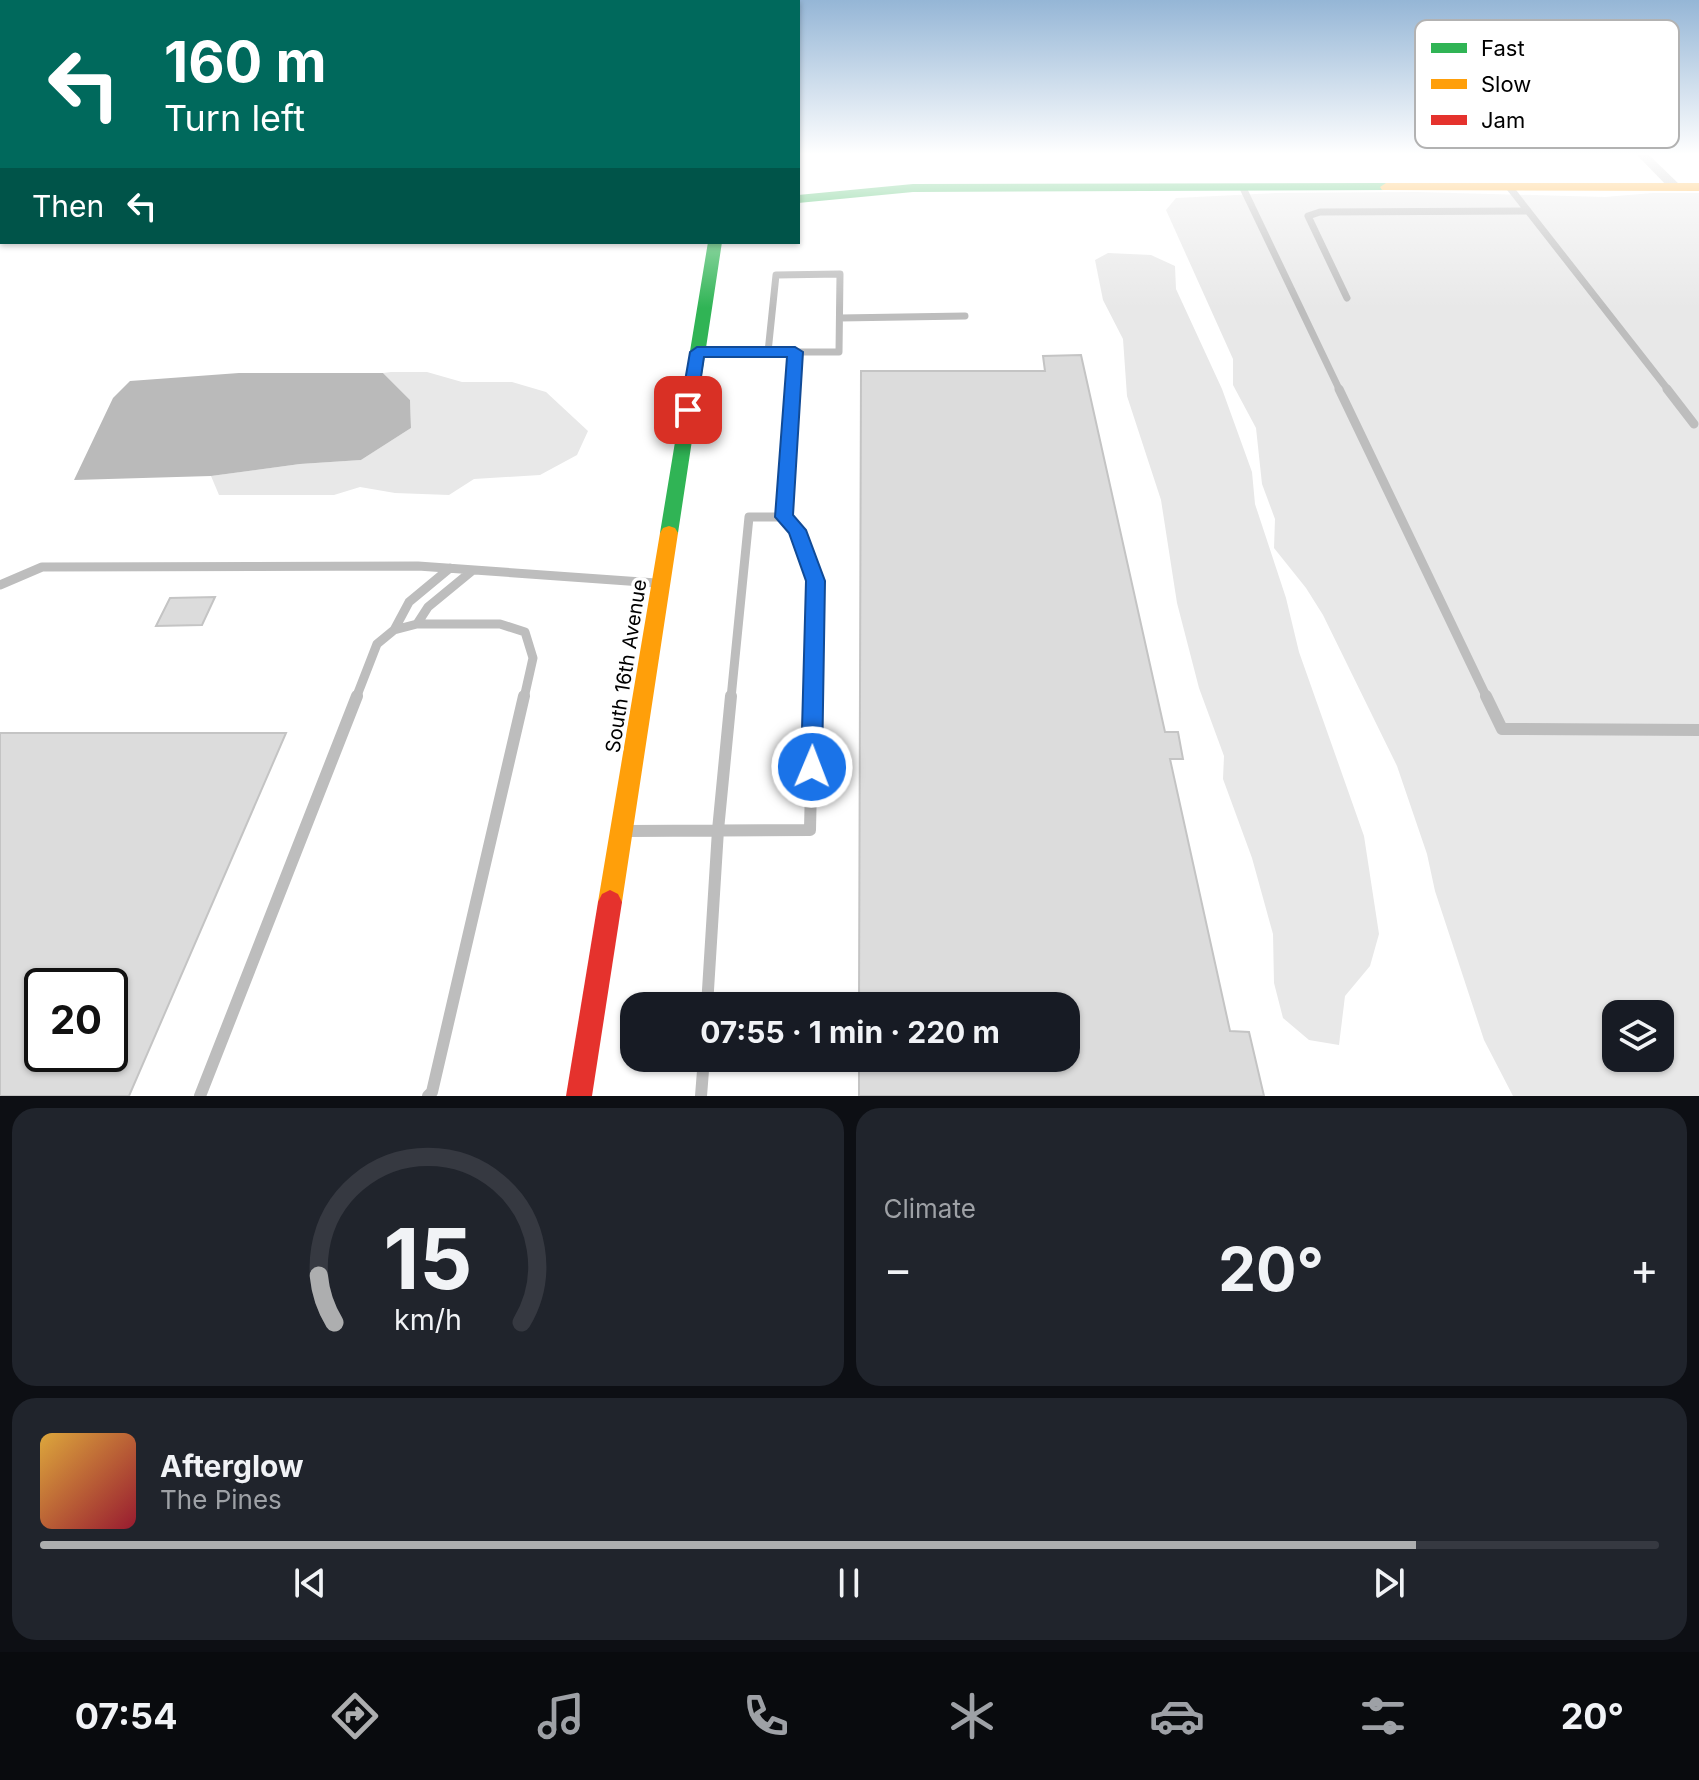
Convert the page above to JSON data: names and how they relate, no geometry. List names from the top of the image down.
{
  "streets": {
    "street": ["South 16th Avenue"]
  },
  "legend": ["Fast", "Slow", "Jam"],
  "page": {
    "turn": ["160 m", "Turn left"],
    "then": "Then",
    "limit": "20",
    "trip": "07:55 · 1 min · 220 m",
    "tile": "Climate",
    "heat": ["−", "20°", "+"],
    "song": ["Afterglow", "The Pines"],
    "tabs": ["07:54", "20°"],
    "gauge": ["15", "km/h"]
  }
}
